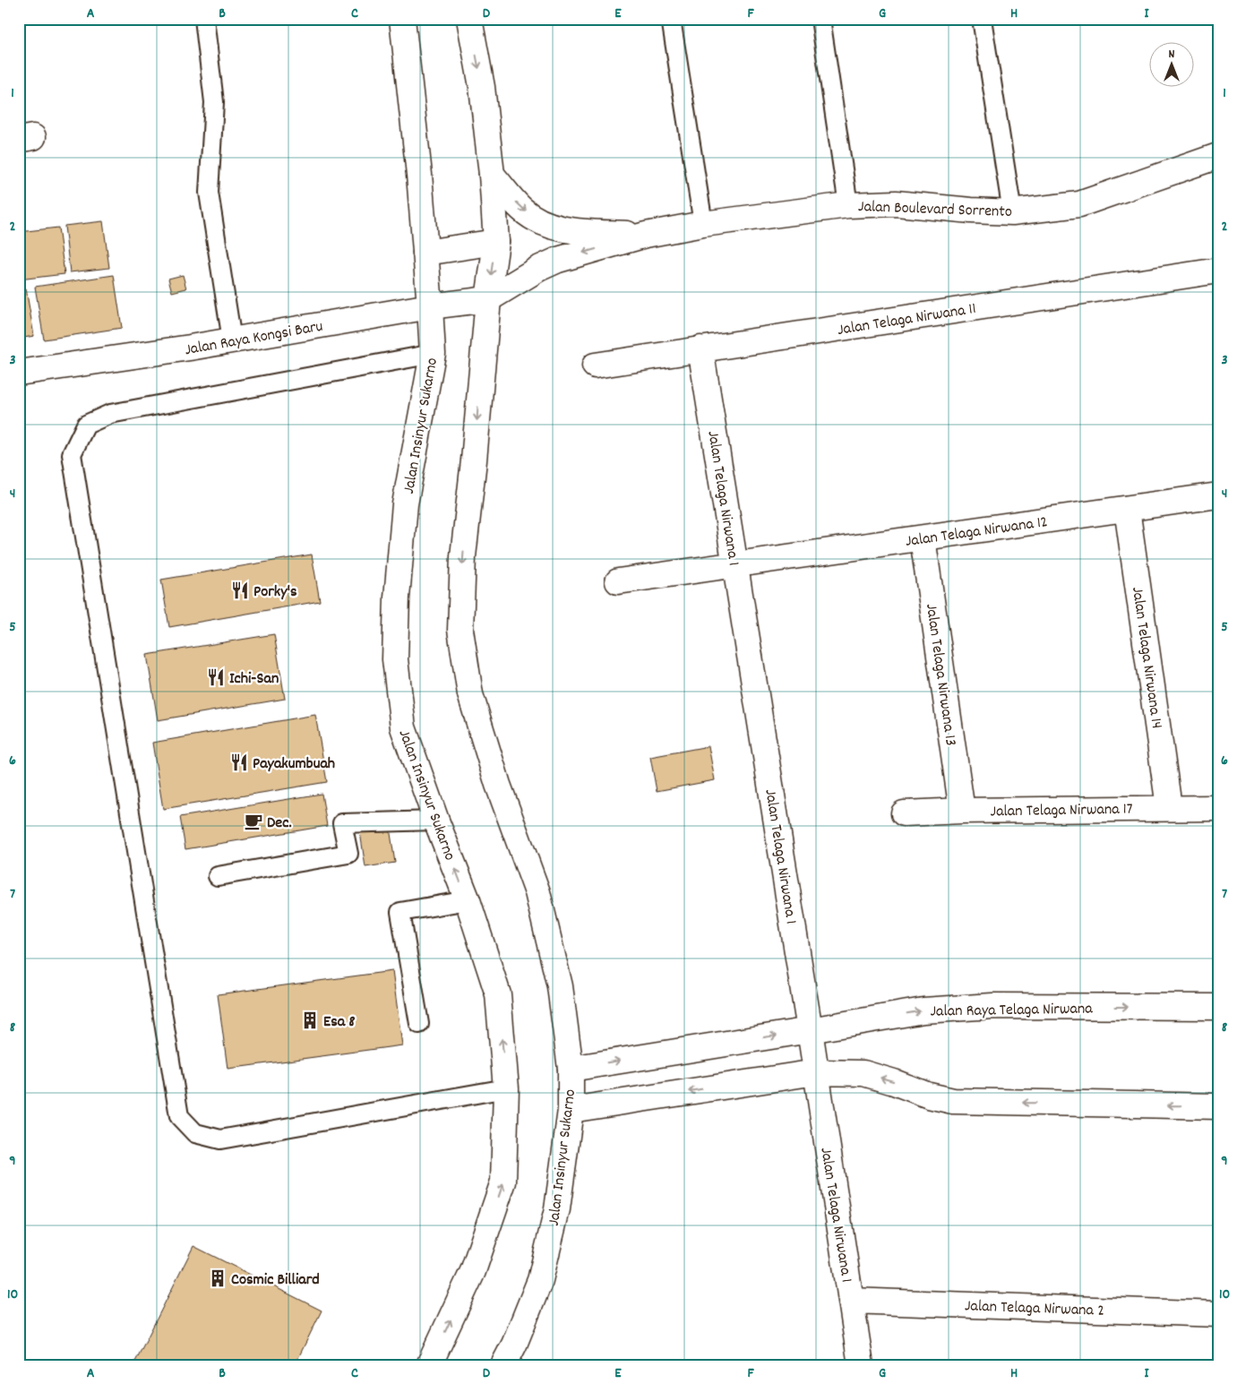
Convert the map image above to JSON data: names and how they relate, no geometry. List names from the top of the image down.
{
  "streets": {
    "street": [
      "Jalan Boulevard Sorrento",
      "Jalan Telaga Nirwana 11",
      "Jalan Raya Kongsi Baru",
      "Jalan Insinyur Sukarno",
      "Jalan Telaga Nirwana 1",
      "Jalan Telaga Nirwana 12",
      "Jalan Telaga Nirwana 14",
      "Jalan Telaga Nirwana 13",
      "Jalan Telaga Nirwana 17",
      "Jalan Raya Telaga Nirwana",
      "Jalan Telaga Nirwana 2"
    ]
  },
  "crossings": [
    ["Jalan Boulevard Sorrento", "Jalan Raya Kongsi Baru"],
    ["Jalan Boulevard Sorrento", "Jalan Insinyur Sukarno"],
    ["Jalan Telaga Nirwana 11", "Jalan Telaga Nirwana 1"],
    ["Jalan Raya Kongsi Baru", "Jalan Insinyur Sukarno"],
    ["Jalan Insinyur Sukarno", "Jalan Raya Telaga Nirwana"],
    ["Jalan Telaga Nirwana 1", "Jalan Telaga Nirwana 12"],
    ["Jalan Telaga Nirwana 1", "Jalan Raya Telaga Nirwana"],
    ["Jalan Telaga Nirwana 1", "Jalan Telaga Nirwana 2"],
    ["Jalan Telaga Nirwana 12", "Jalan Telaga Nirwana 14"],
    ["Jalan Telaga Nirwana 12", "Jalan Telaga Nirwana 13"],
    ["Jalan Telaga Nirwana 14", "Jalan Telaga Nirwana 17"],
    ["Jalan Telaga Nirwana 13", "Jalan Telaga Nirwana 17"]
  ],
  "places": {
    "restaurant": ["Porky's", "Ichi-San", "Payakumbuah"],
    "cafe": ["Dec."],
    "building": ["Esa 8", "Cosmic Billiard"]
  },
  "north": "top",
  "grid": {
    "columns": [
      "A",
      "B",
      "C",
      "D",
      "E",
      "F",
      "G",
      "H",
      "I"
    ],
    "rows": [
      "1",
      "2",
      "3",
      "4",
      "5",
      "6",
      "7",
      "8",
      "9",
      "10"
    ]
  }
}
